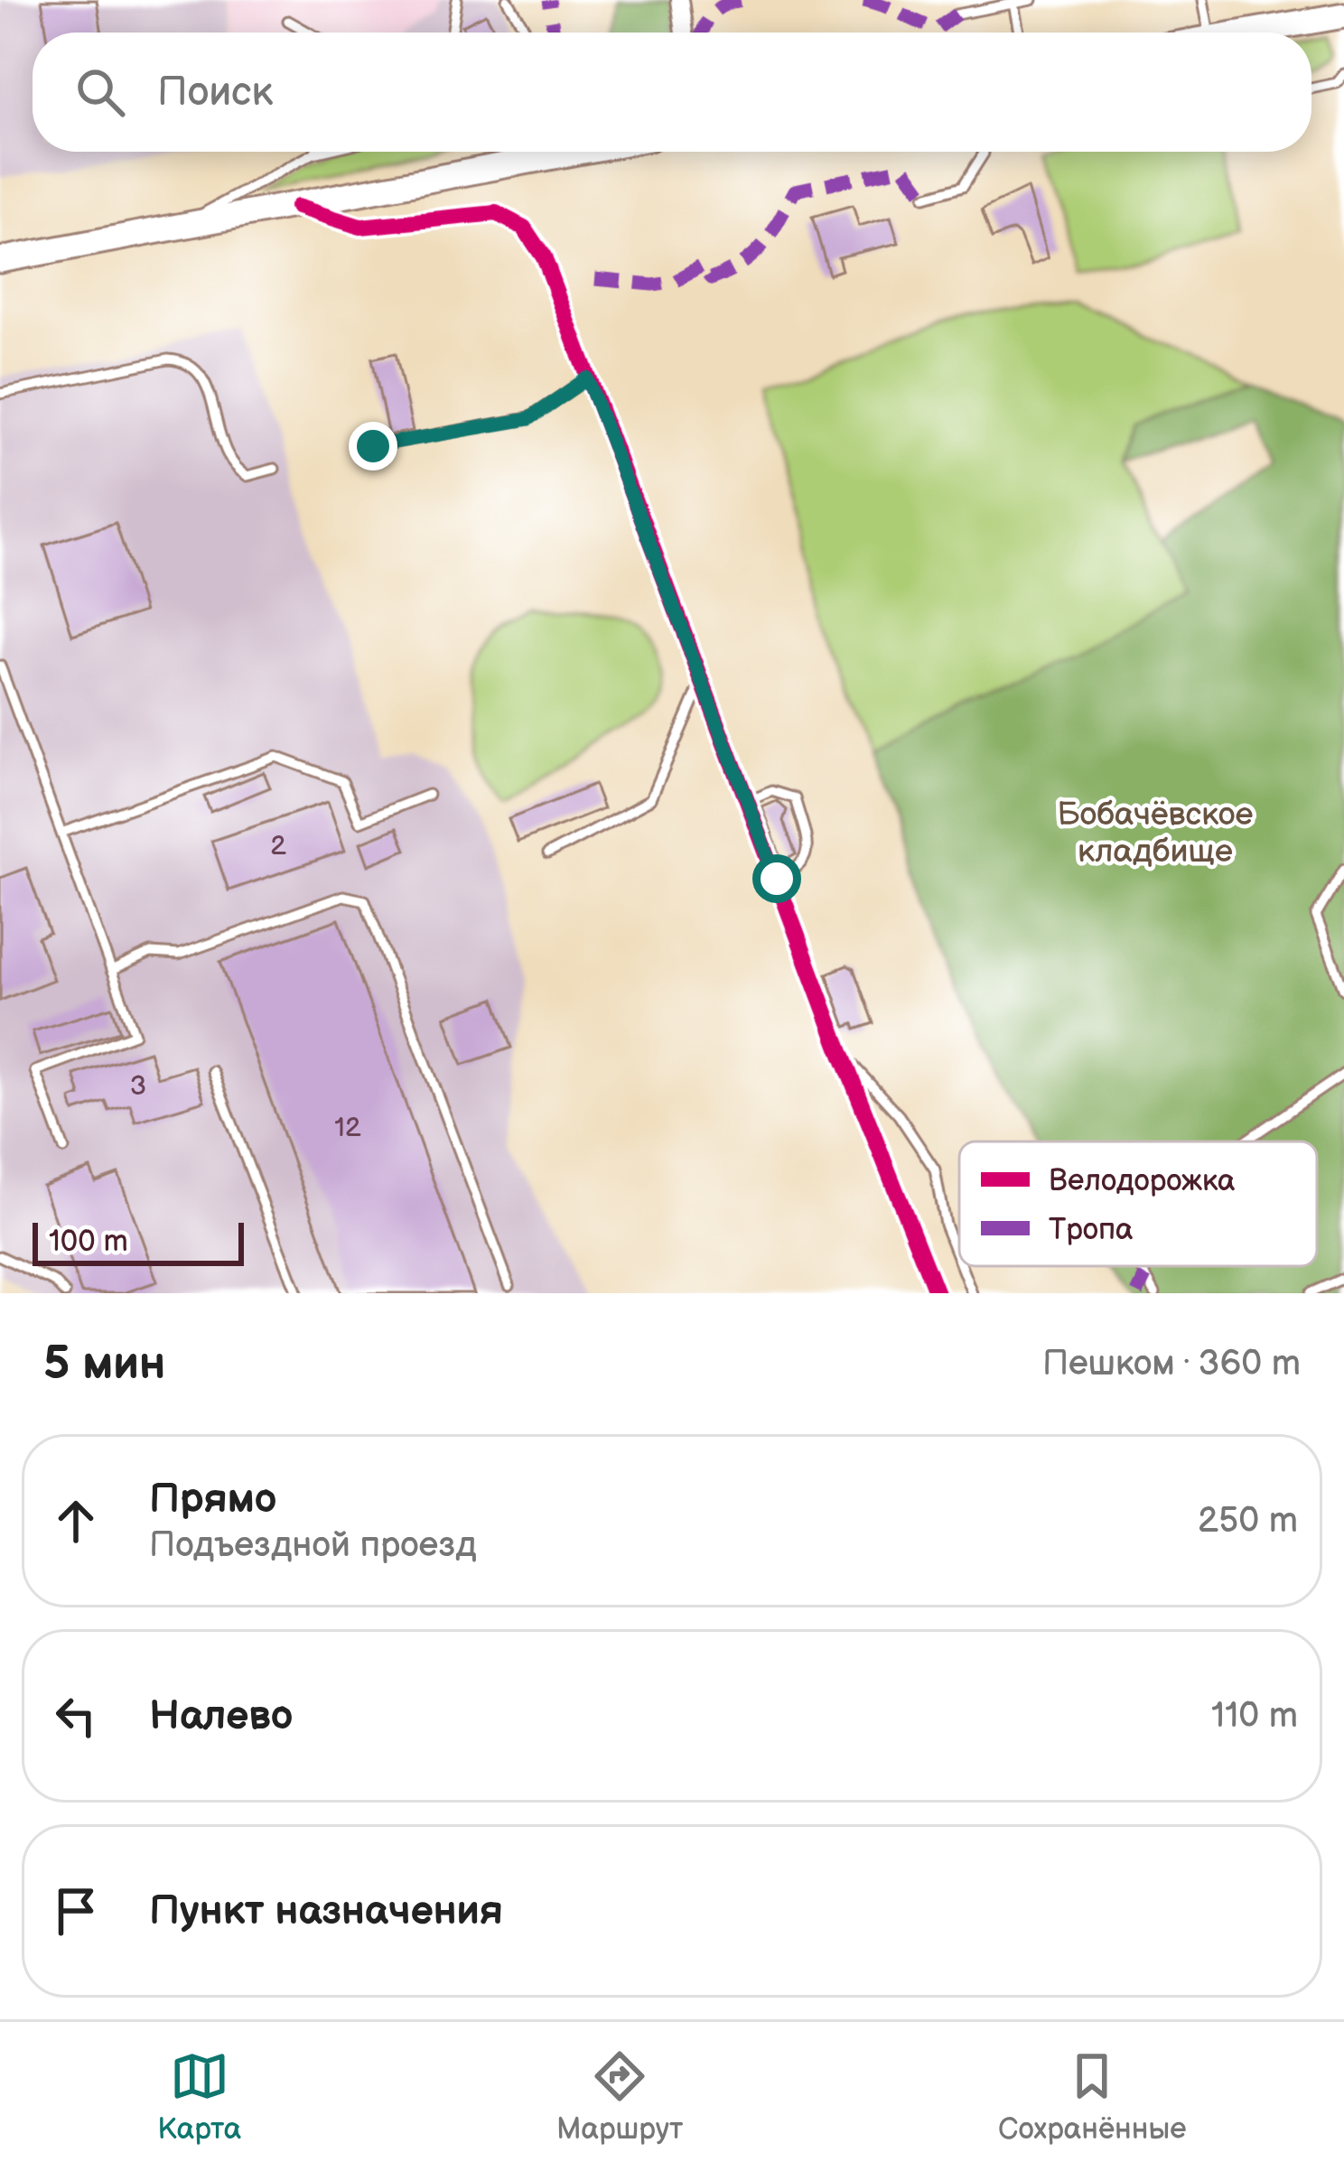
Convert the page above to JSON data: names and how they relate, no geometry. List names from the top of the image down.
{
  "parks": ["Бобачёвское кладбище"],
  "house_numbers": ["2", "3", "12"],
  "legend": ["Велодорожка", "Тропа"],
  "scale_bar": "100 m",
  "page": {
    "search": "Поиск",
    "scale": "100 m",
    "heading": ["5 мин", "Пешком · 360 m"],
    "list": [
      ["Прямо", "Подъездной проезд", "250 m"],
      ["Налево", "110 m"],
      "Пункт назначения"
    ],
    "nav": ["Карта", "Маршрут", "Сохранённые"]
  }
}
